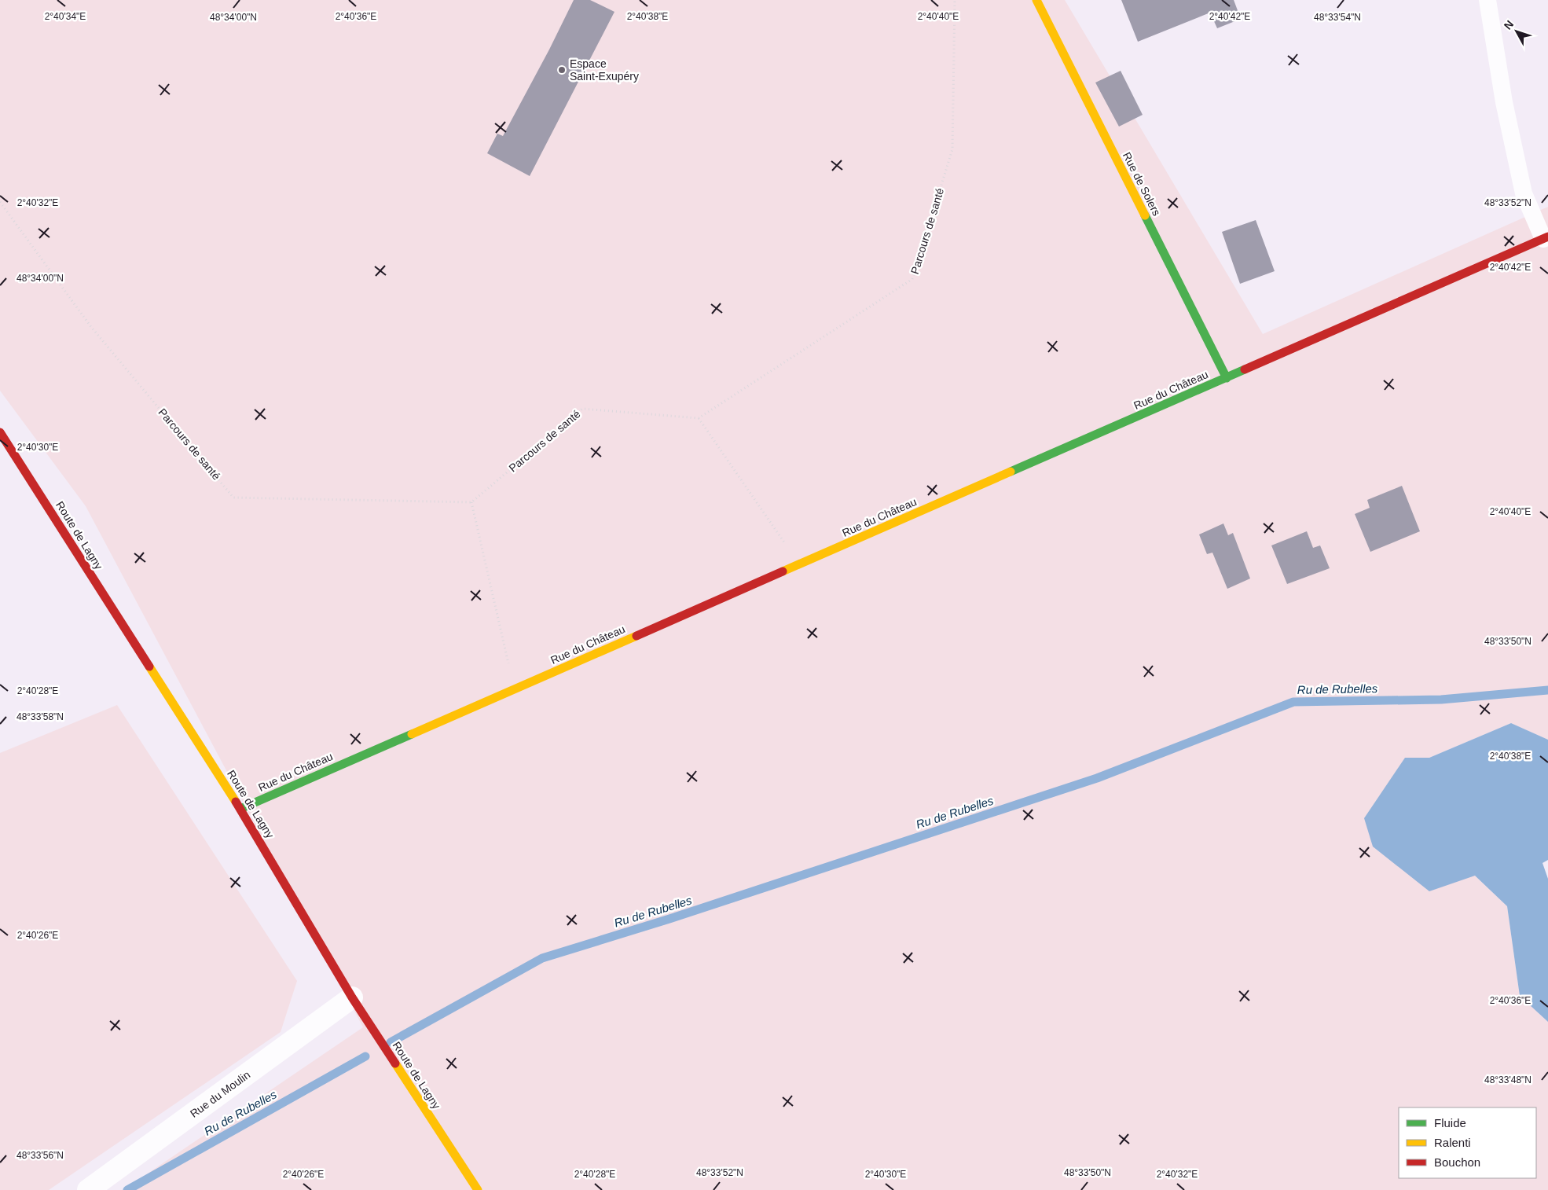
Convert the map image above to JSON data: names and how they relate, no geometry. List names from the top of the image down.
{
  "streets": {
    "street": [
      "Rue de Solers",
      "Rue du Château",
      "Route de Lagny",
      "Rue du Moulin"
    ],
    "path": ["Parcours de santé"]
  },
  "crossings": [
    ["Rue de Solers", "Rue du Château"],
    ["Rue du Château", "Route de Lagny"],
    ["Route de Lagny", "Rue du Moulin"]
  ],
  "water": ["Ru de Rubelles"],
  "places": ["Espace Saint-Exupéry"],
  "legend": ["Fluide", "Ralenti", "Bouchon"],
  "north": "top left",
  "coordinates": [
    "2°40'36\"E",
    "2°40'42\"E",
    "2°40'34\"E",
    "2°40'38\"E",
    "2°40'40\"E",
    "48°34'00\"N",
    "48°33'54\"N",
    "2°40'32\"E",
    "48°33'52\"N",
    "2°40'30\"E",
    "48°33'50\"N",
    "2°40'28\"E",
    "48°33'58\"N",
    "2°40'26\"E",
    "48°33'48\"N",
    "48°33'56\"N"
  ]
}
